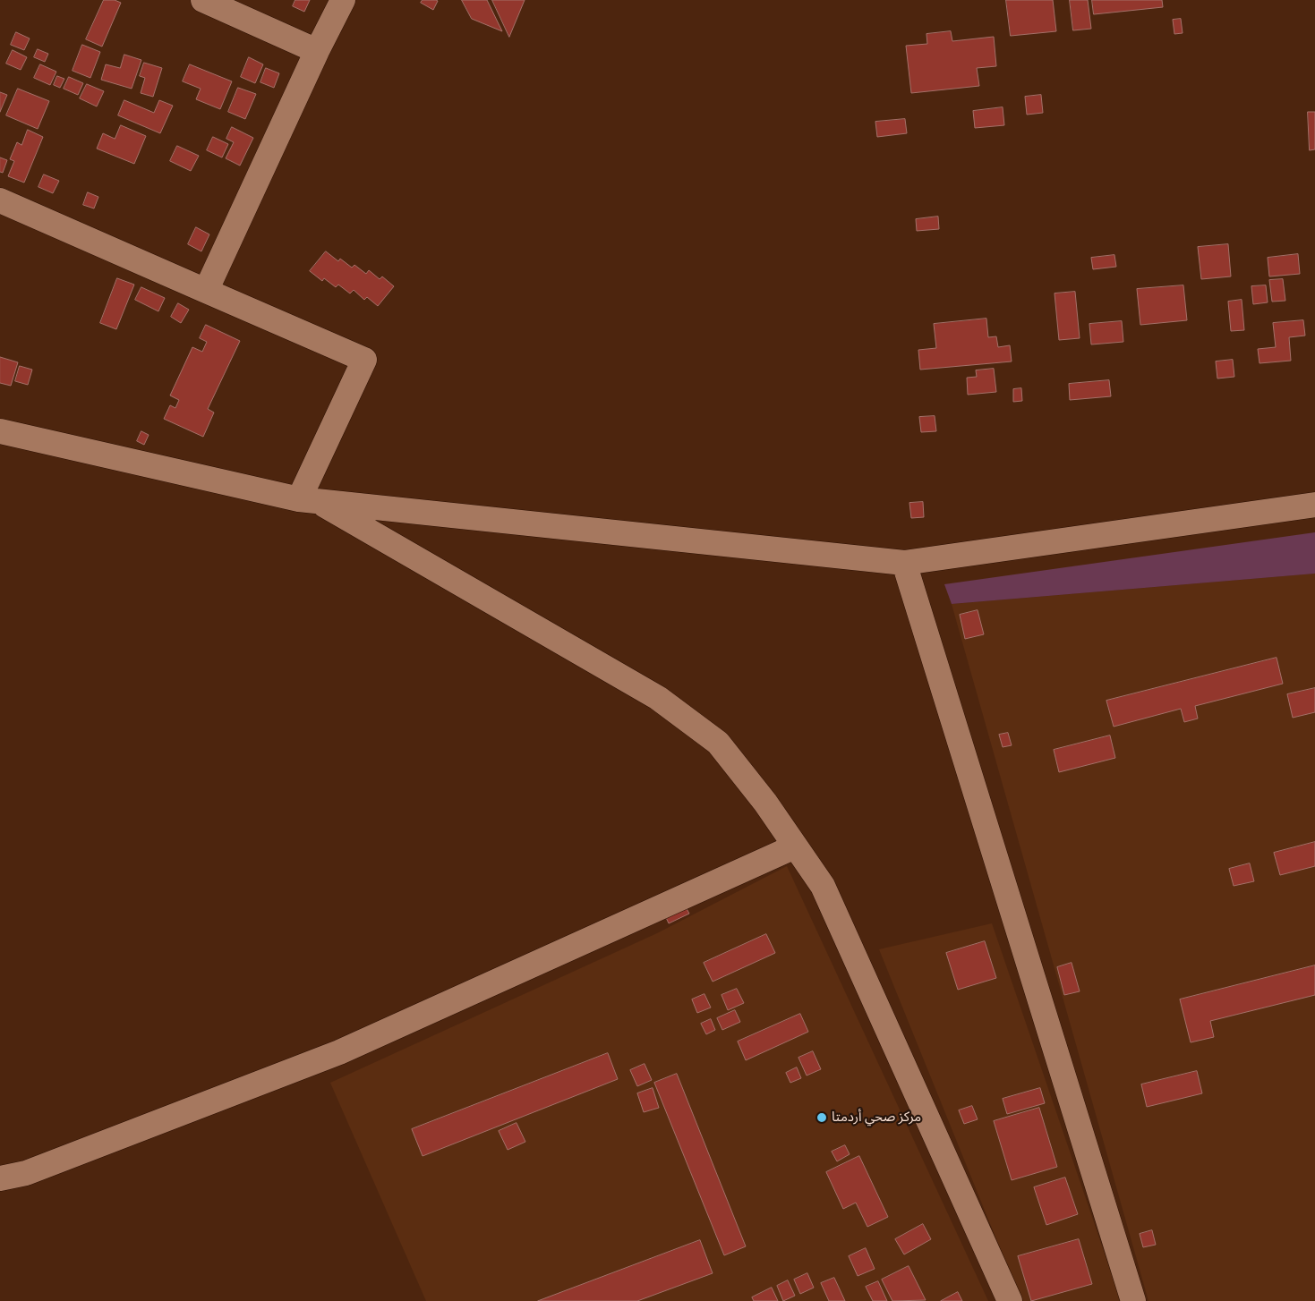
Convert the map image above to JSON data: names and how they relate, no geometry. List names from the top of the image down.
{
  "places": ["مركز صحي أردمتا"]
}
